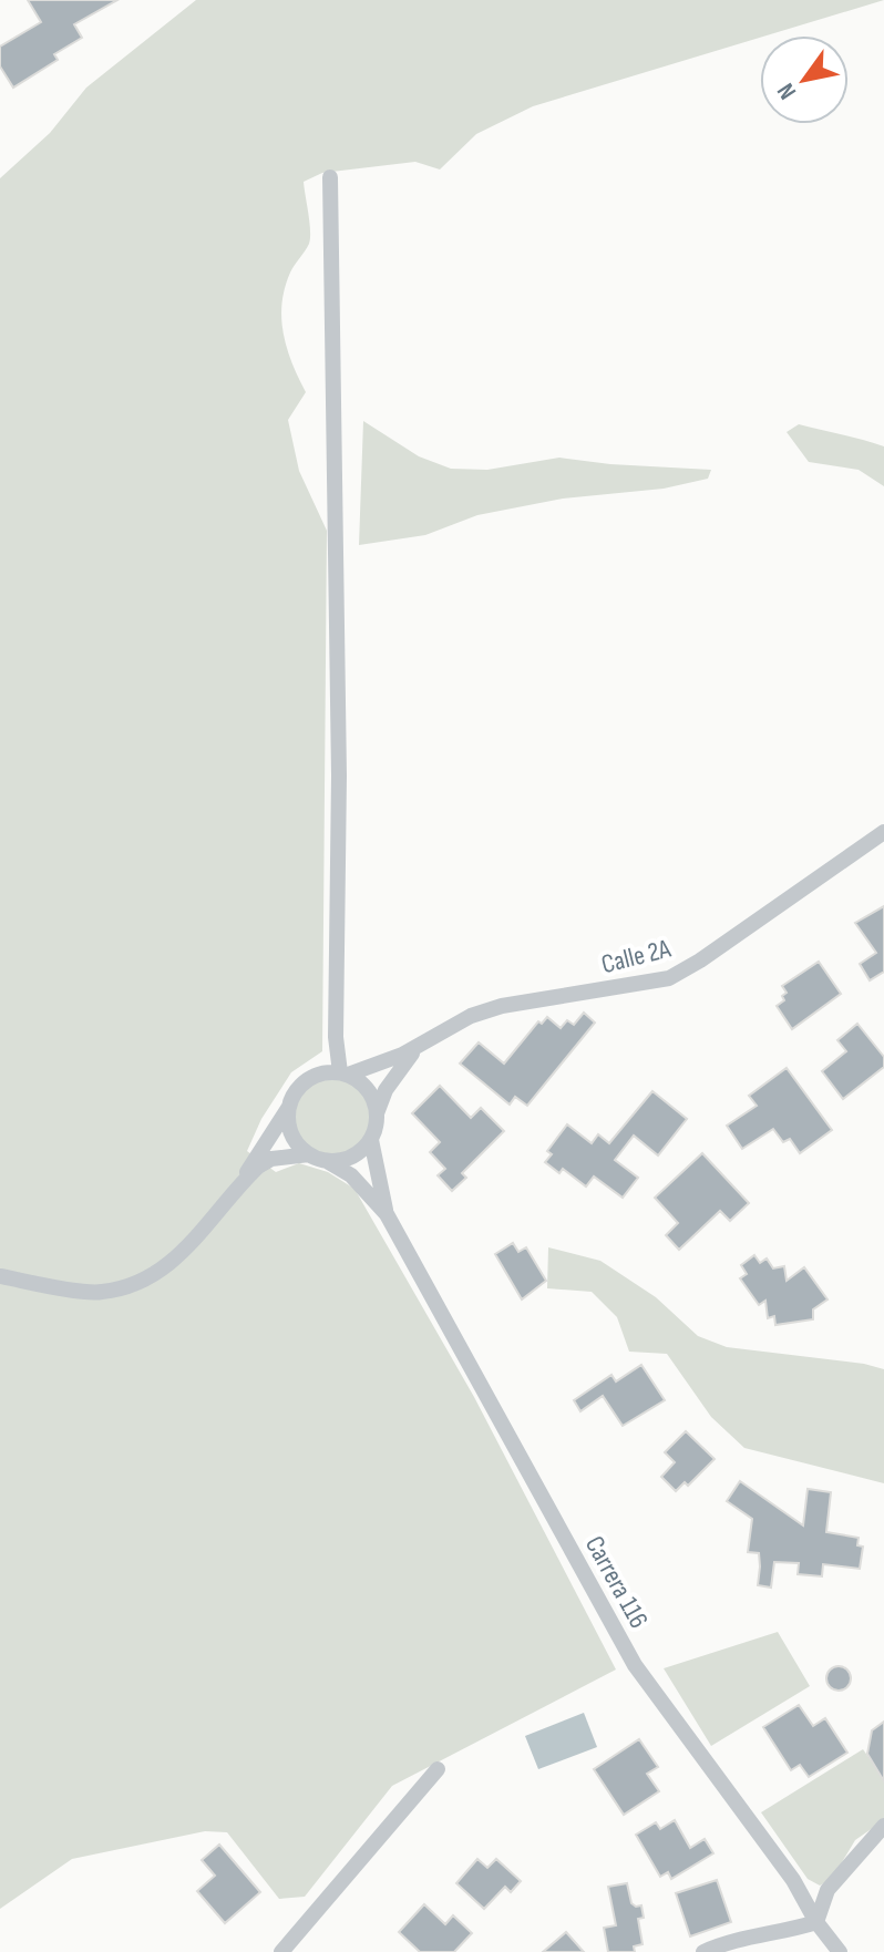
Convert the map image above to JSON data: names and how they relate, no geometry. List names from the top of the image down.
{
  "streets": {
    "street": ["Calle 2A", "Carrera 116"]
  },
  "crossings": [
    ["Calle 2A", "Carrera 116"]
  ],
  "north": "bottom left"
}
